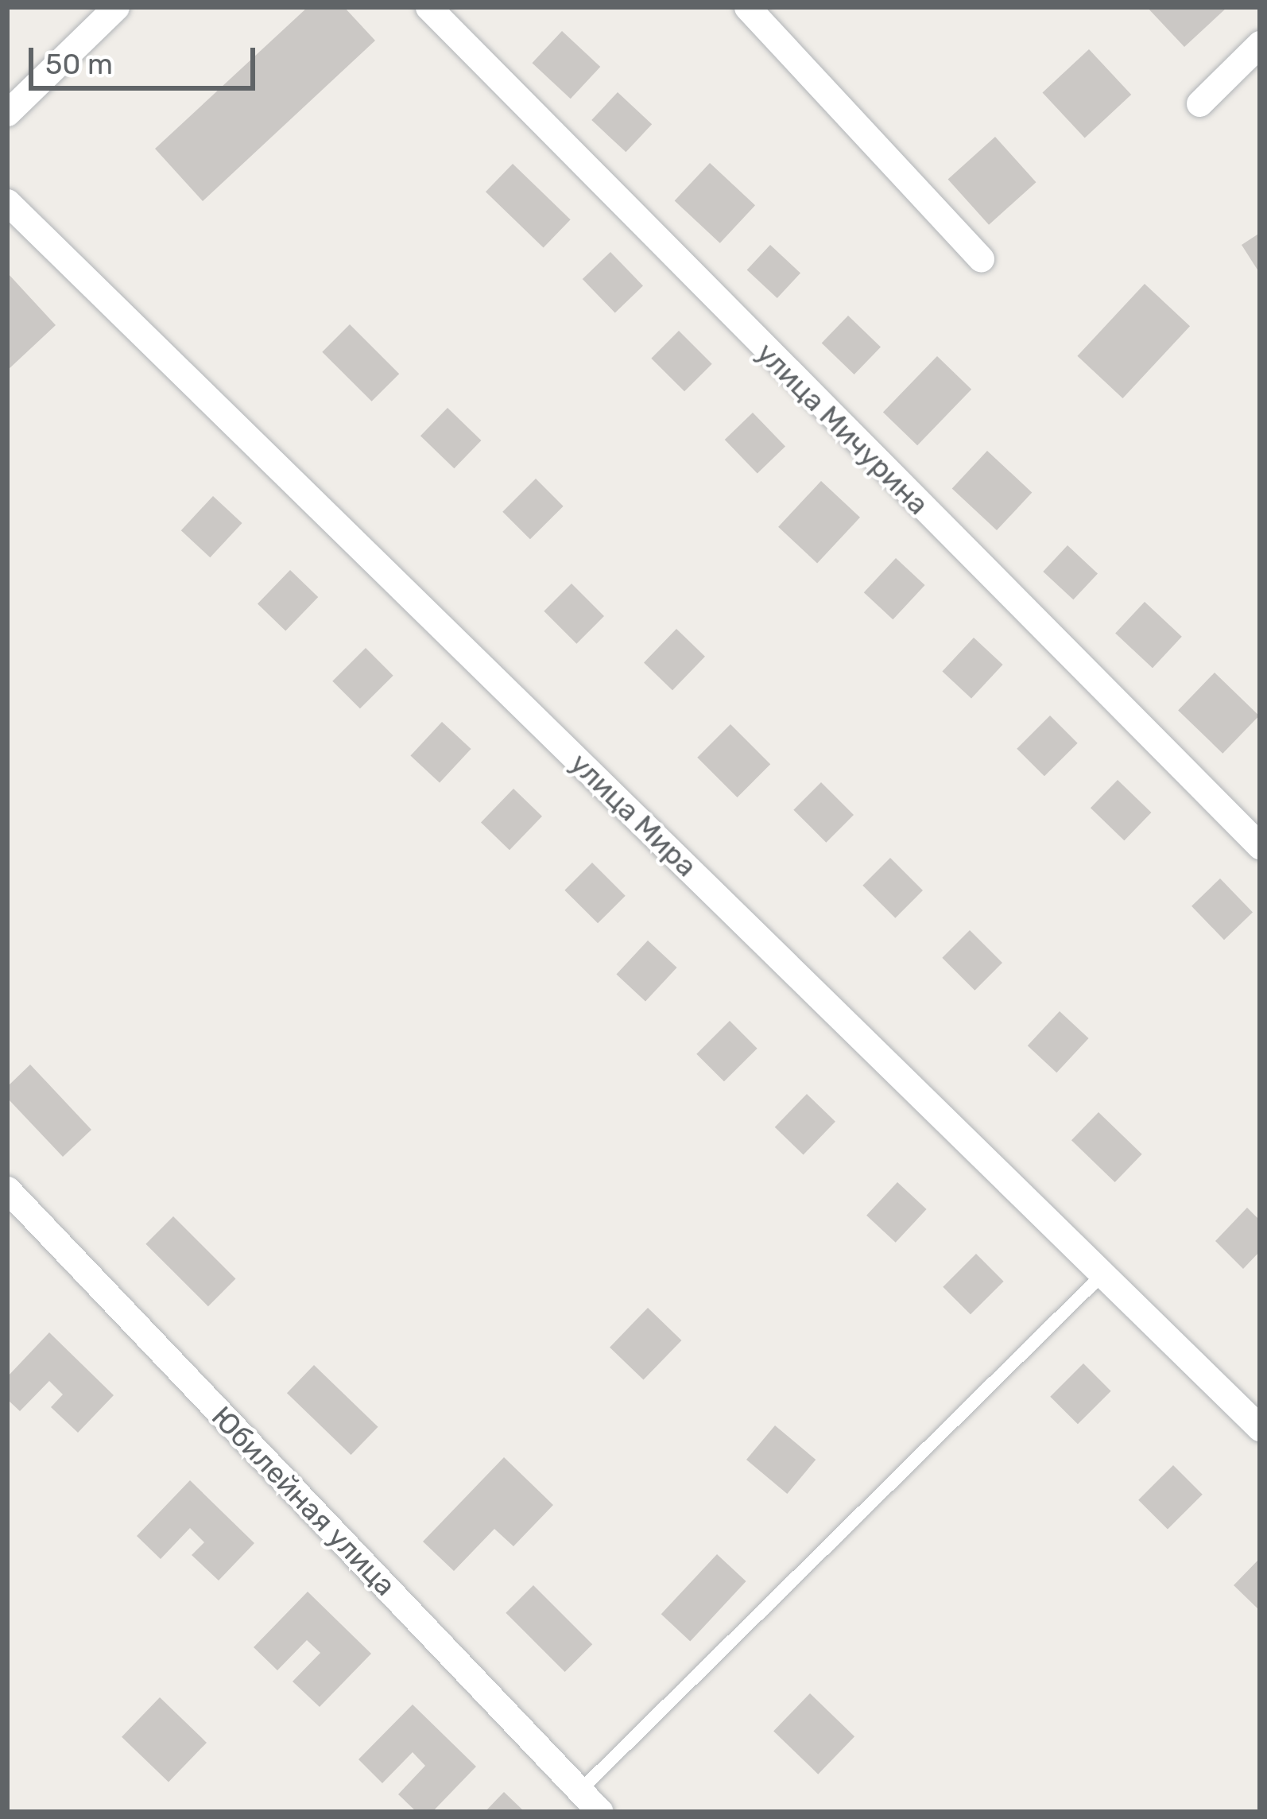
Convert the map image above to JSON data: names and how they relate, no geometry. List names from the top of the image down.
{
  "streets": {
    "street": ["улица Мичурина", "улица Мира", "Юбилейная улица"]
  },
  "scale_bar": "50 m"
}
